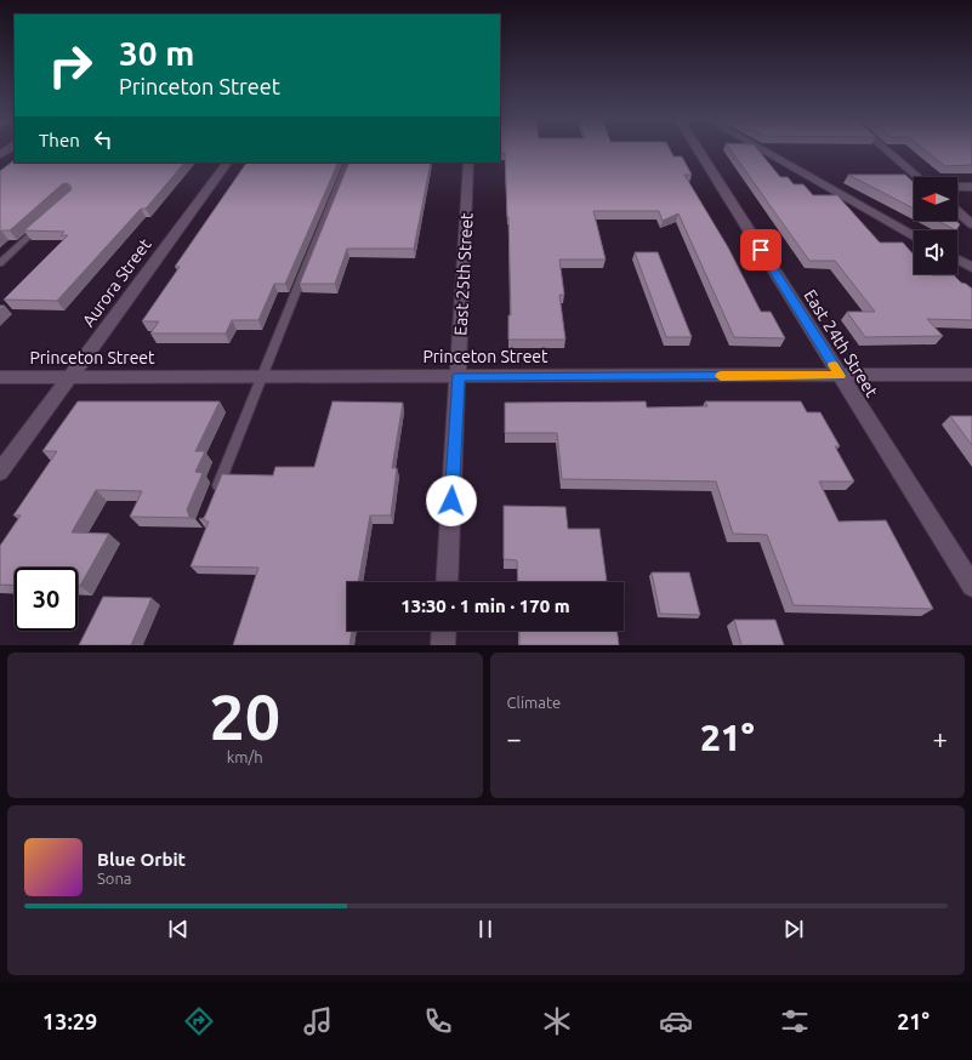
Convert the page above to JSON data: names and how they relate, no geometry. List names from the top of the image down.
{
  "streets": {
    "street": [
      "East 25th Street",
      "Aurora Street",
      "East 24th Street",
      "Princeton Street"
    ]
  },
  "crossings": [
    ["East 25th Street", "Princeton Street"],
    ["Aurora Street", "Princeton Street"],
    ["East 24th Street", "Princeton Street"]
  ],
  "north": "left",
  "page": {
    "turn": ["30 m", "Princeton Street"],
    "then": "Then",
    "limit": "30",
    "trip": "13:30 · 1 min · 170 m",
    "tile": [
      ["20", "km/h"],
      "Climate"
    ],
    "heat": ["−", "21°", "+"],
    "song": ["Blue Orbit", "Sona"],
    "tabs": ["13:29", "21°"]
  }
}
